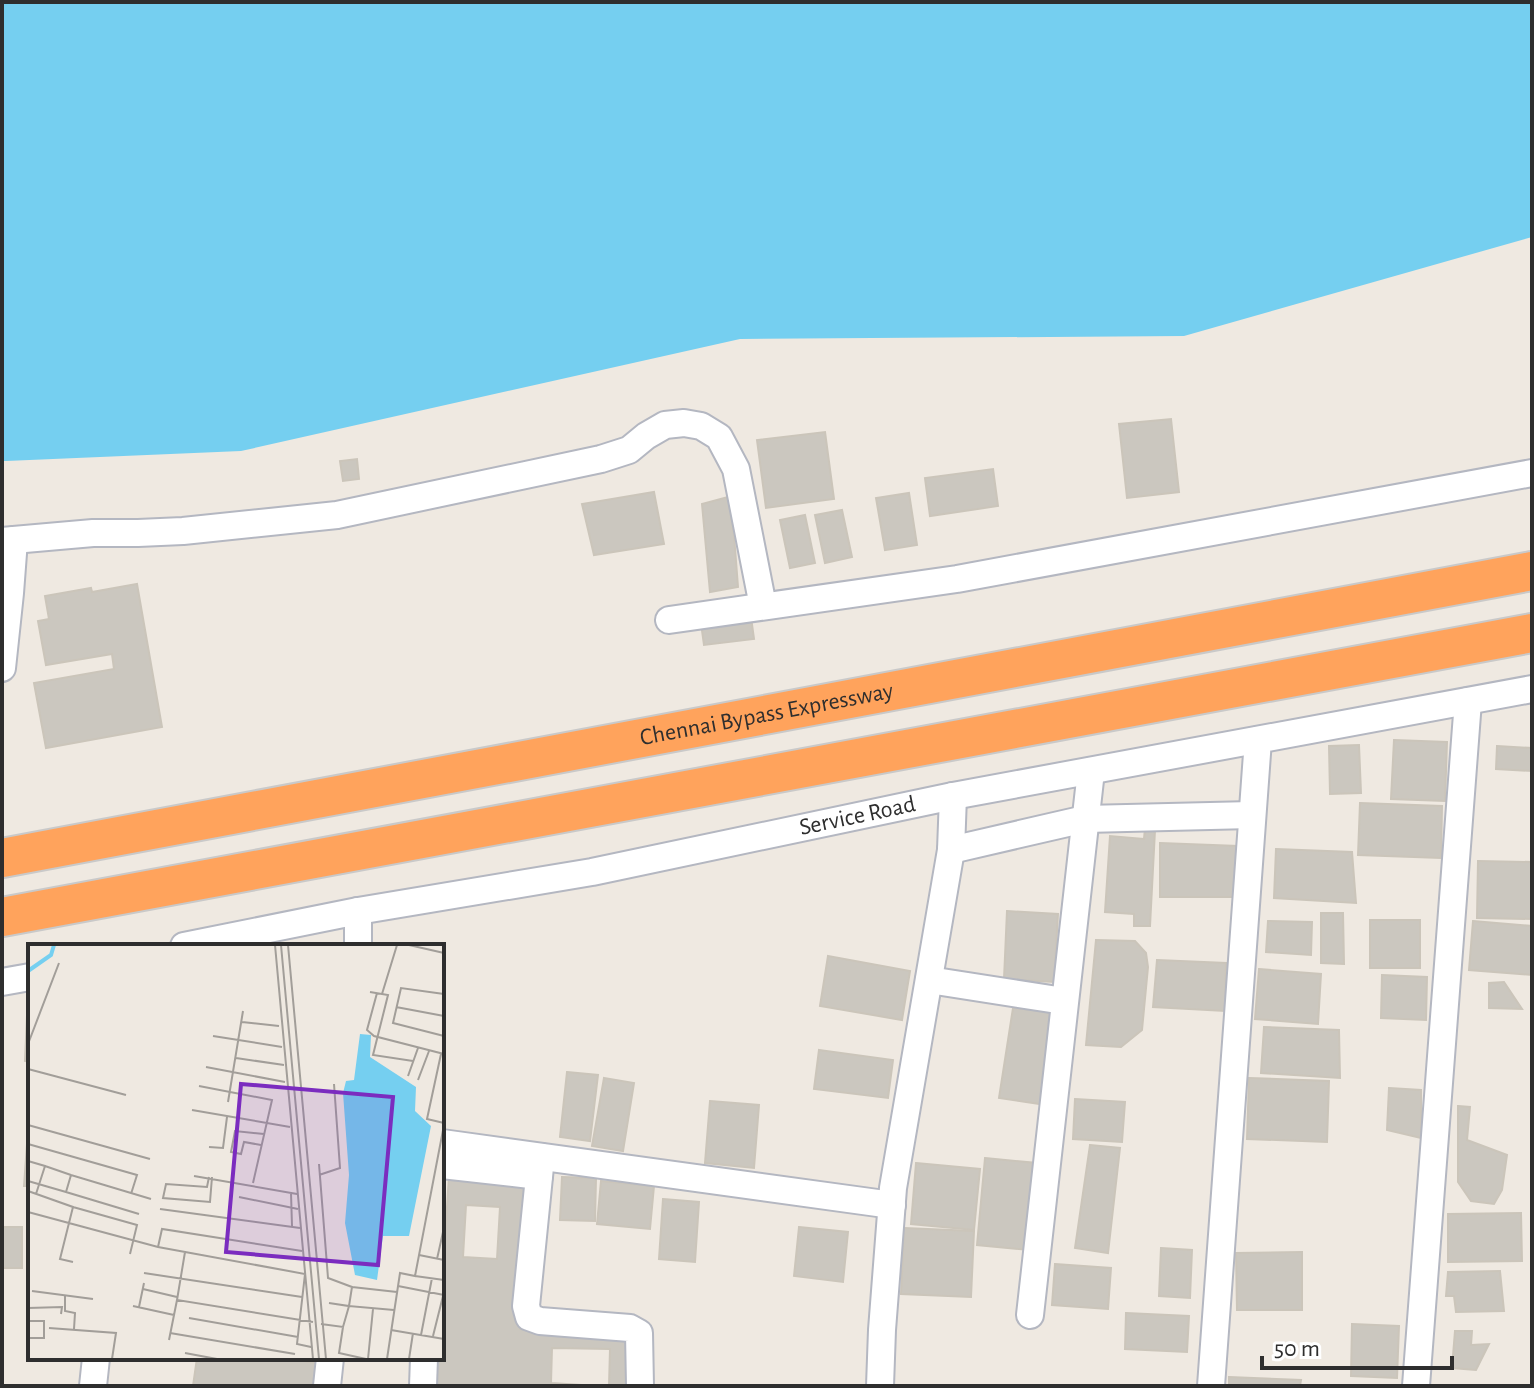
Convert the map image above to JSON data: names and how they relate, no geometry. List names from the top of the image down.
{
  "streets": {
    "highway": ["Chennai Bypass Expressway"],
    "street": ["Service Road"]
  },
  "scale_bar": "50 m"
}
